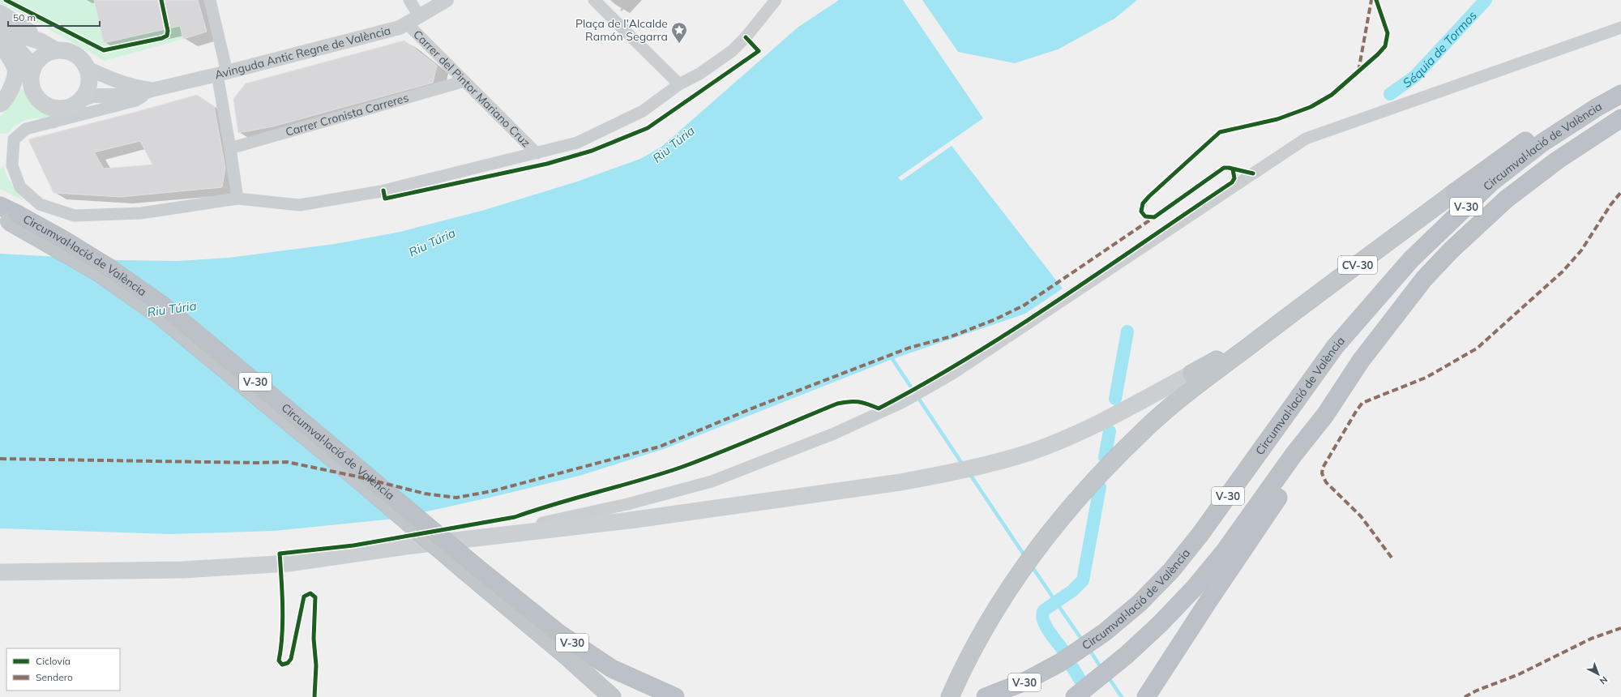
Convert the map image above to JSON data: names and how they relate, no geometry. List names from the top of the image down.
{
  "streets": {
    "highway": ["Circumval·lació de València", "V-30", "CV-30"],
    "street": ["Avinguda Antic Regne de València", "Carrer del Pintor Mariano Cruz", "Carrer Cronista Carreres"]
  },
  "crossings": [
    ["Avinguda Antic Regne de València", "Carrer del Pintor Mariano Cruz"],
    ["Carrer del Pintor Mariano Cruz", "Carrer Cronista Carreres"]
  ],
  "water": ["Séquia de Tormos", "Riu Túria"],
  "places": {
    "place": ["Plaça de l'Alcalde Ramón Segarra"]
  },
  "legend": ["Ciclovía", "Sendero"],
  "scale_bar": "50 m",
  "north": "bottom right"
}
